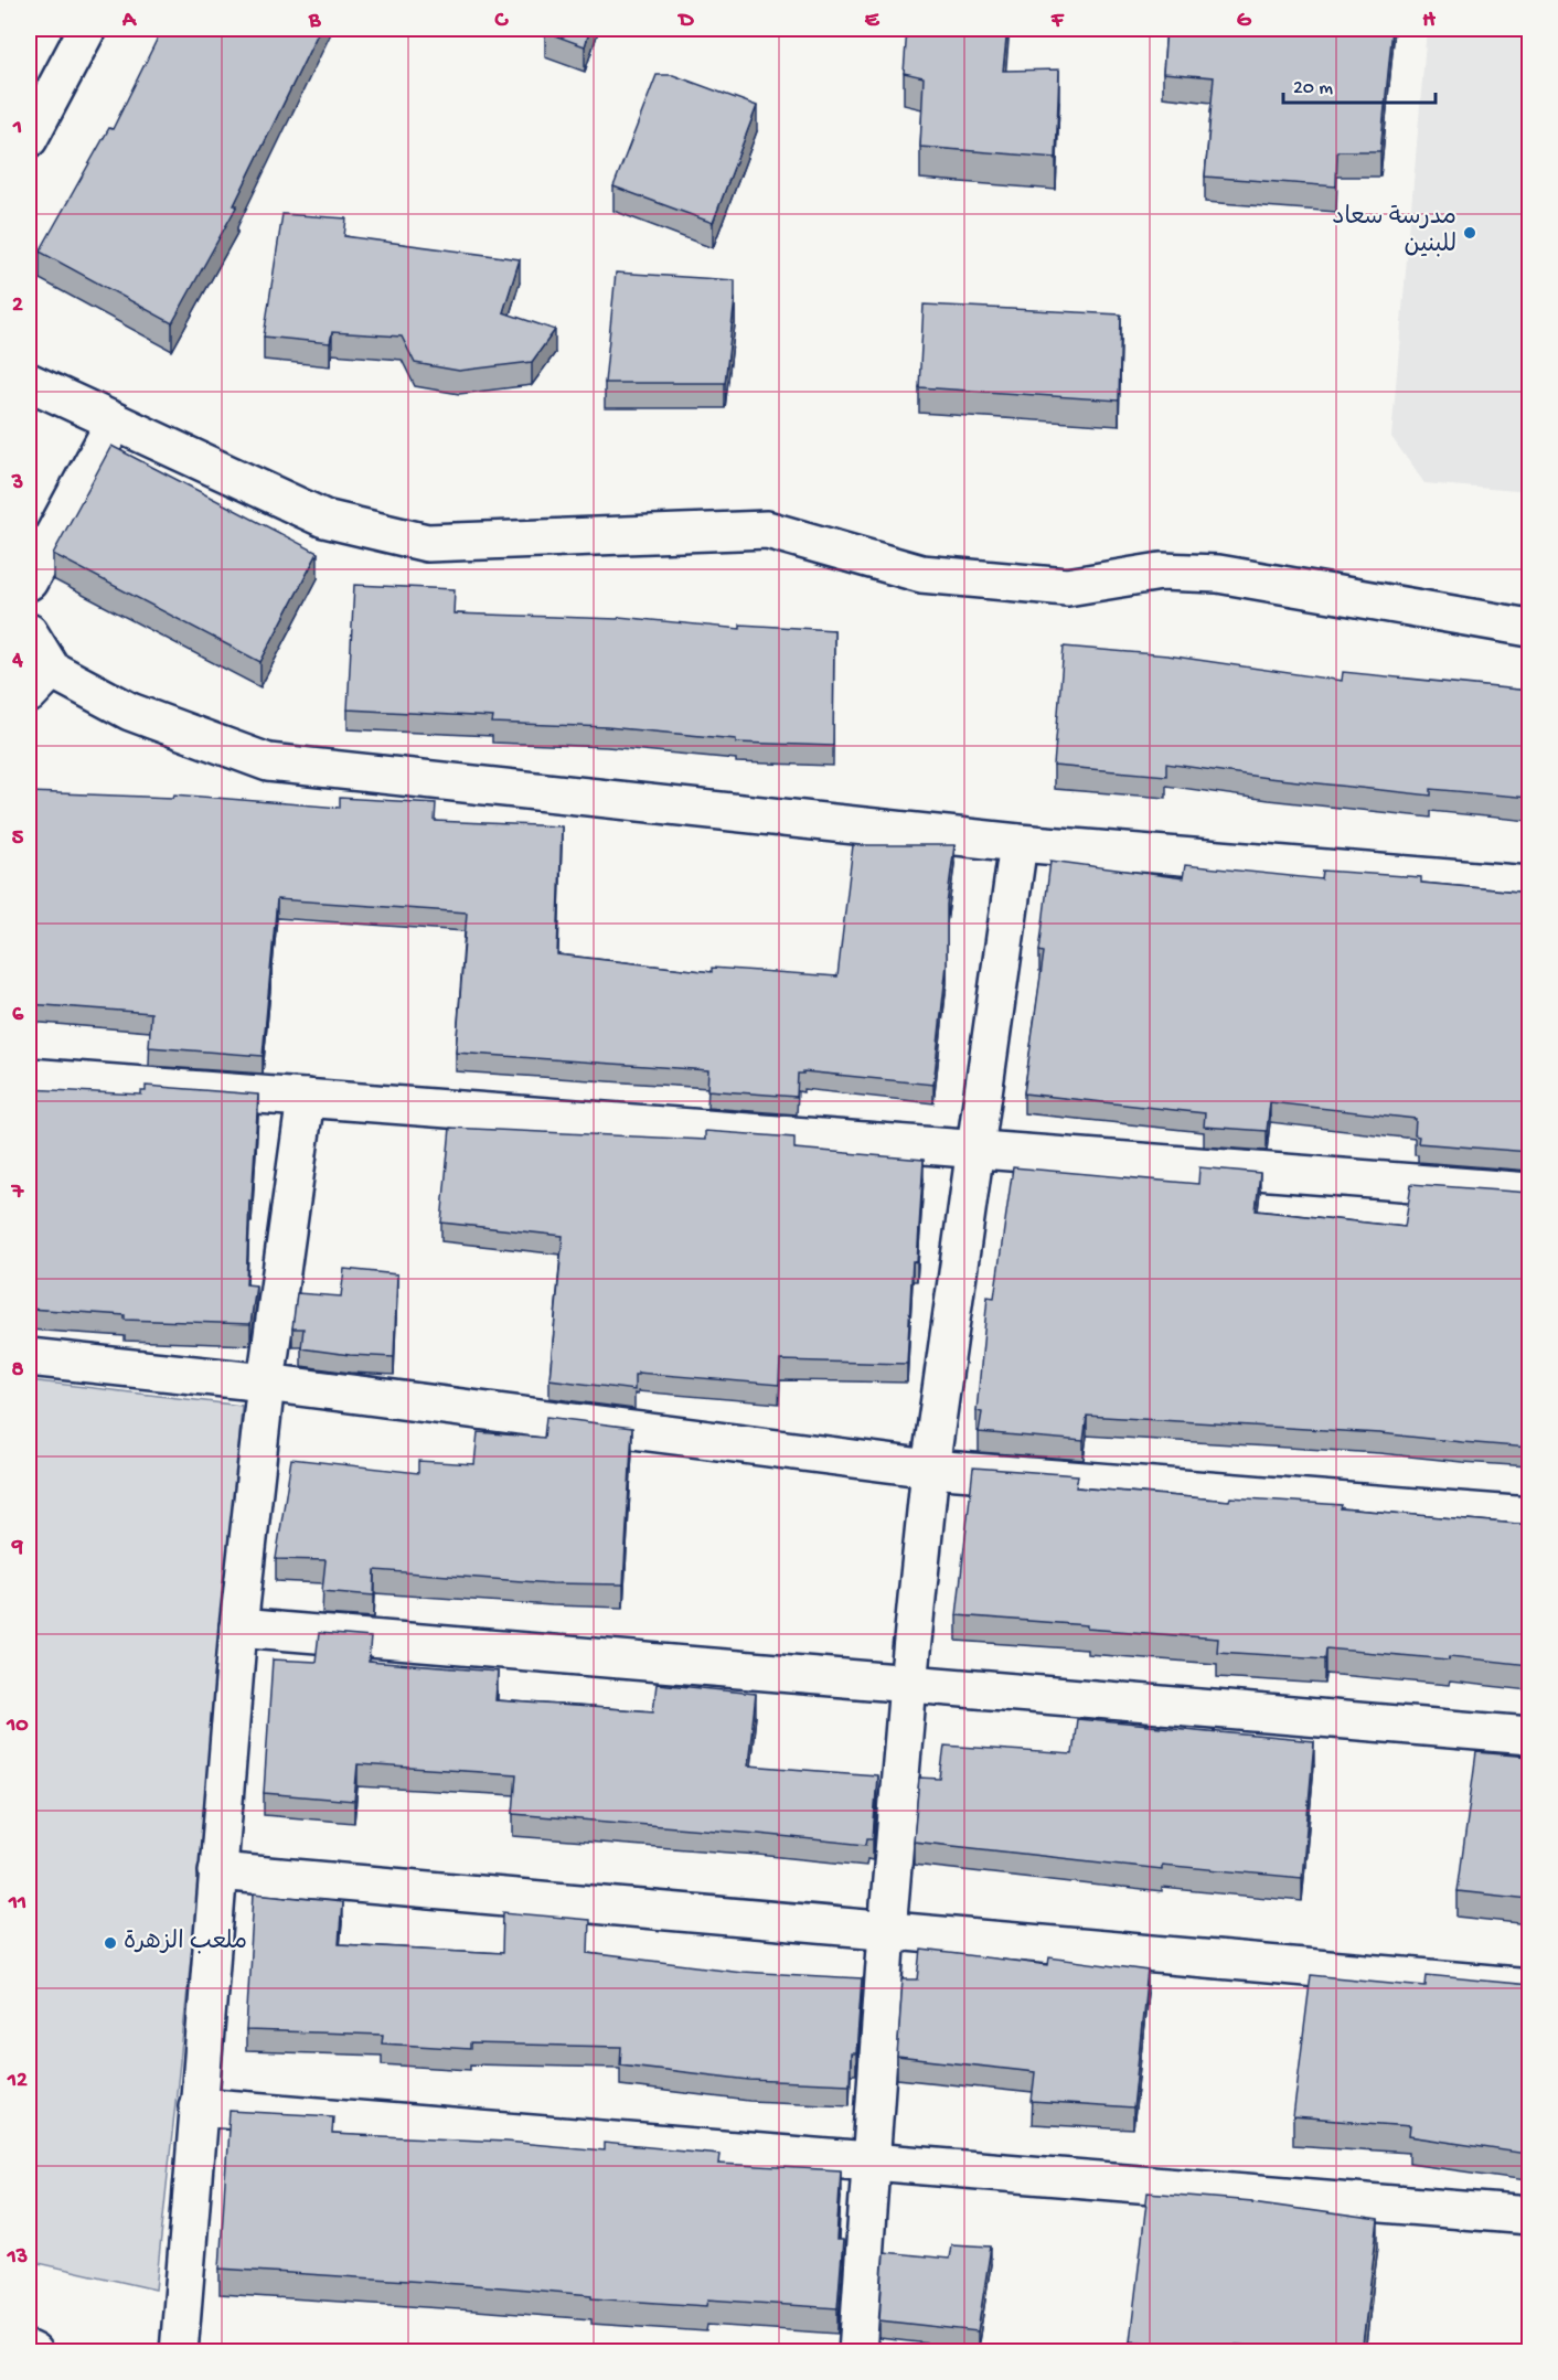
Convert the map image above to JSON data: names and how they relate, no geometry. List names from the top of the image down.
{
  "places": ["مدرسة سعاد للبنين", "ملعب الزهرة"],
  "scale_bar": "20 m",
  "grid": {
    "columns": [
      "A",
      "B",
      "C",
      "D",
      "E",
      "F",
      "G",
      "H"
    ],
    "rows": [
      "1",
      "2",
      "3",
      "4",
      "5",
      "6",
      "7",
      "8",
      "9",
      "10",
      "11",
      "12",
      "13"
    ]
  }
}
